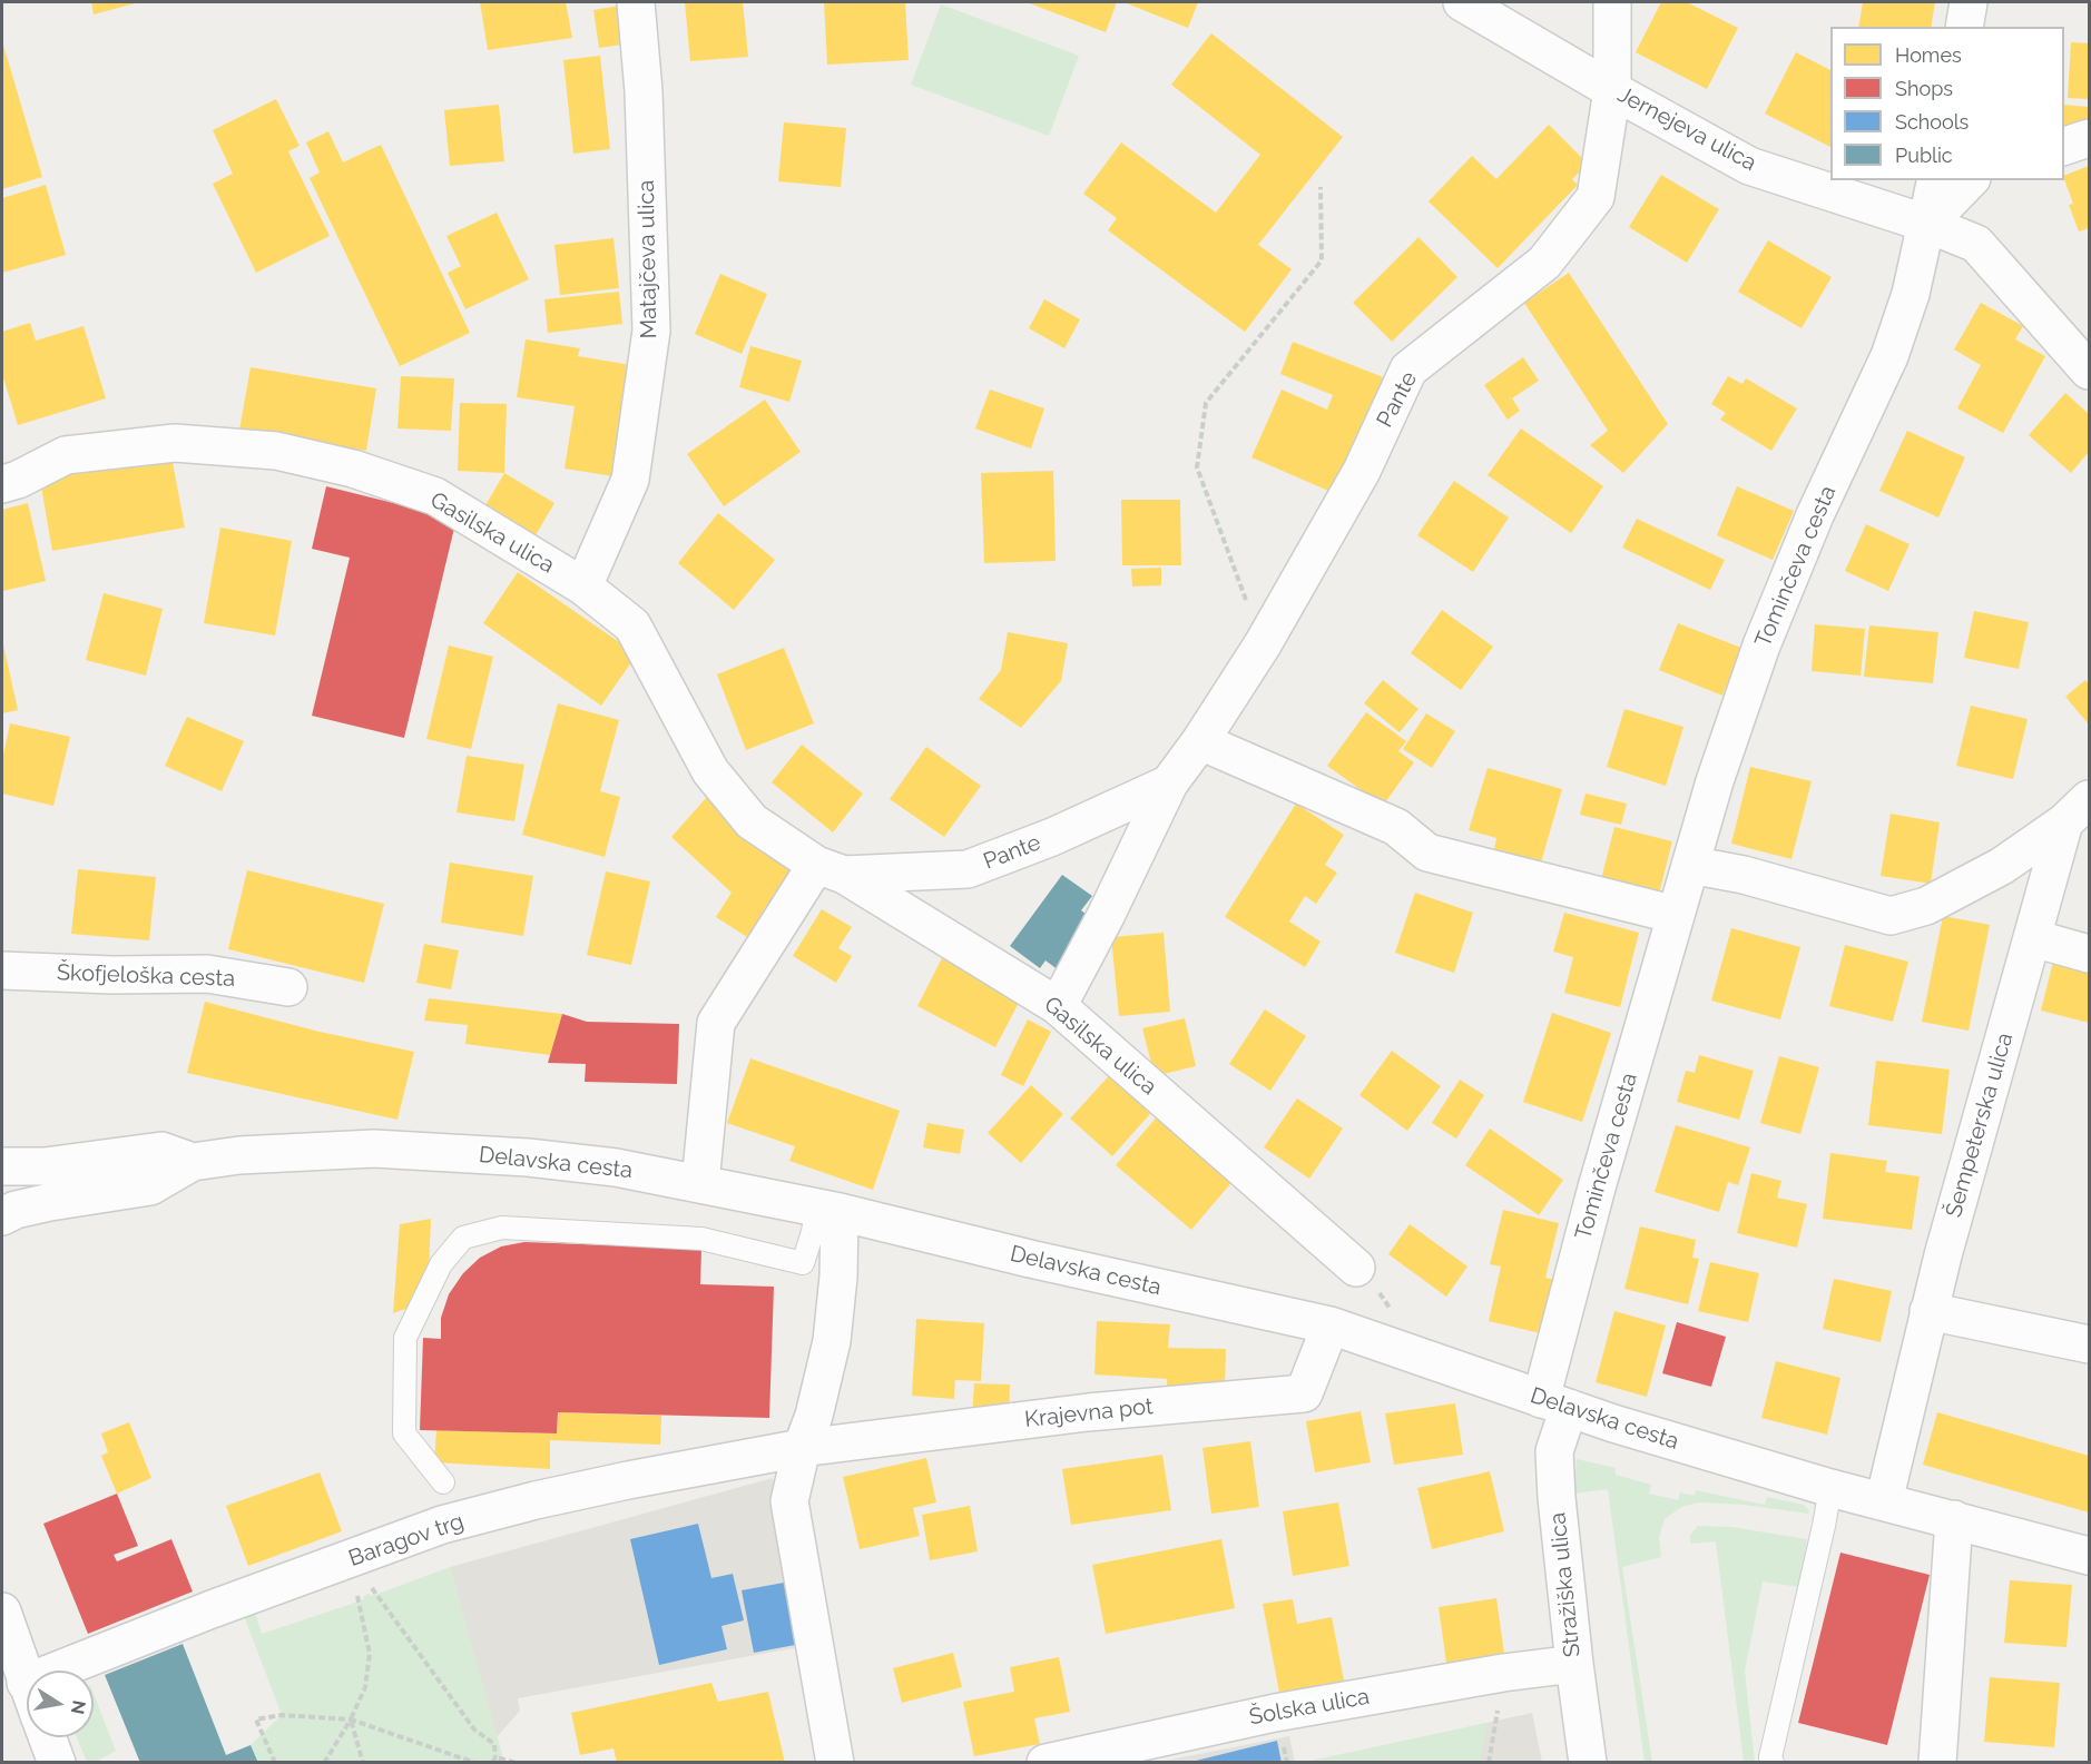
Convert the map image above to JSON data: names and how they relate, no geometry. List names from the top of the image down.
{
  "streets": {
    "street": [
      "Jernejeva ulica",
      "Matajčeva ulica",
      "Pante",
      "Gasilska ulica",
      "Tominčeva cesta",
      "Škofjeloška cesta",
      "Šempeterska ulica",
      "Delavska cesta",
      "Krajevna pot",
      "Baragov trg",
      "Stražiška ulica",
      "Šolska ulica"
    ]
  },
  "crossings": [
    ["Jernejeva ulica", "Pante"],
    ["Jernejeva ulica", "Tominčeva cesta"],
    ["Matajčeva ulica", "Gasilska ulica"],
    ["Pante", "Gasilska ulica"],
    ["Tominčeva cesta", "Šempeterska ulica"],
    ["Tominčeva cesta", "Delavska cesta"],
    ["Tominčeva cesta", "Stražiška ulica"],
    ["Šempeterska ulica", "Delavska cesta"],
    ["Delavska cesta", "Krajevna pot"],
    ["Delavska cesta", "Stražiška ulica"],
    ["Krajevna pot", "Baragov trg"],
    ["Stražiška ulica", "Šolska ulica"]
  ],
  "legend": [
    "Homes",
    "Shops",
    "Schools",
    "Public"
  ],
  "north": "right"
}
